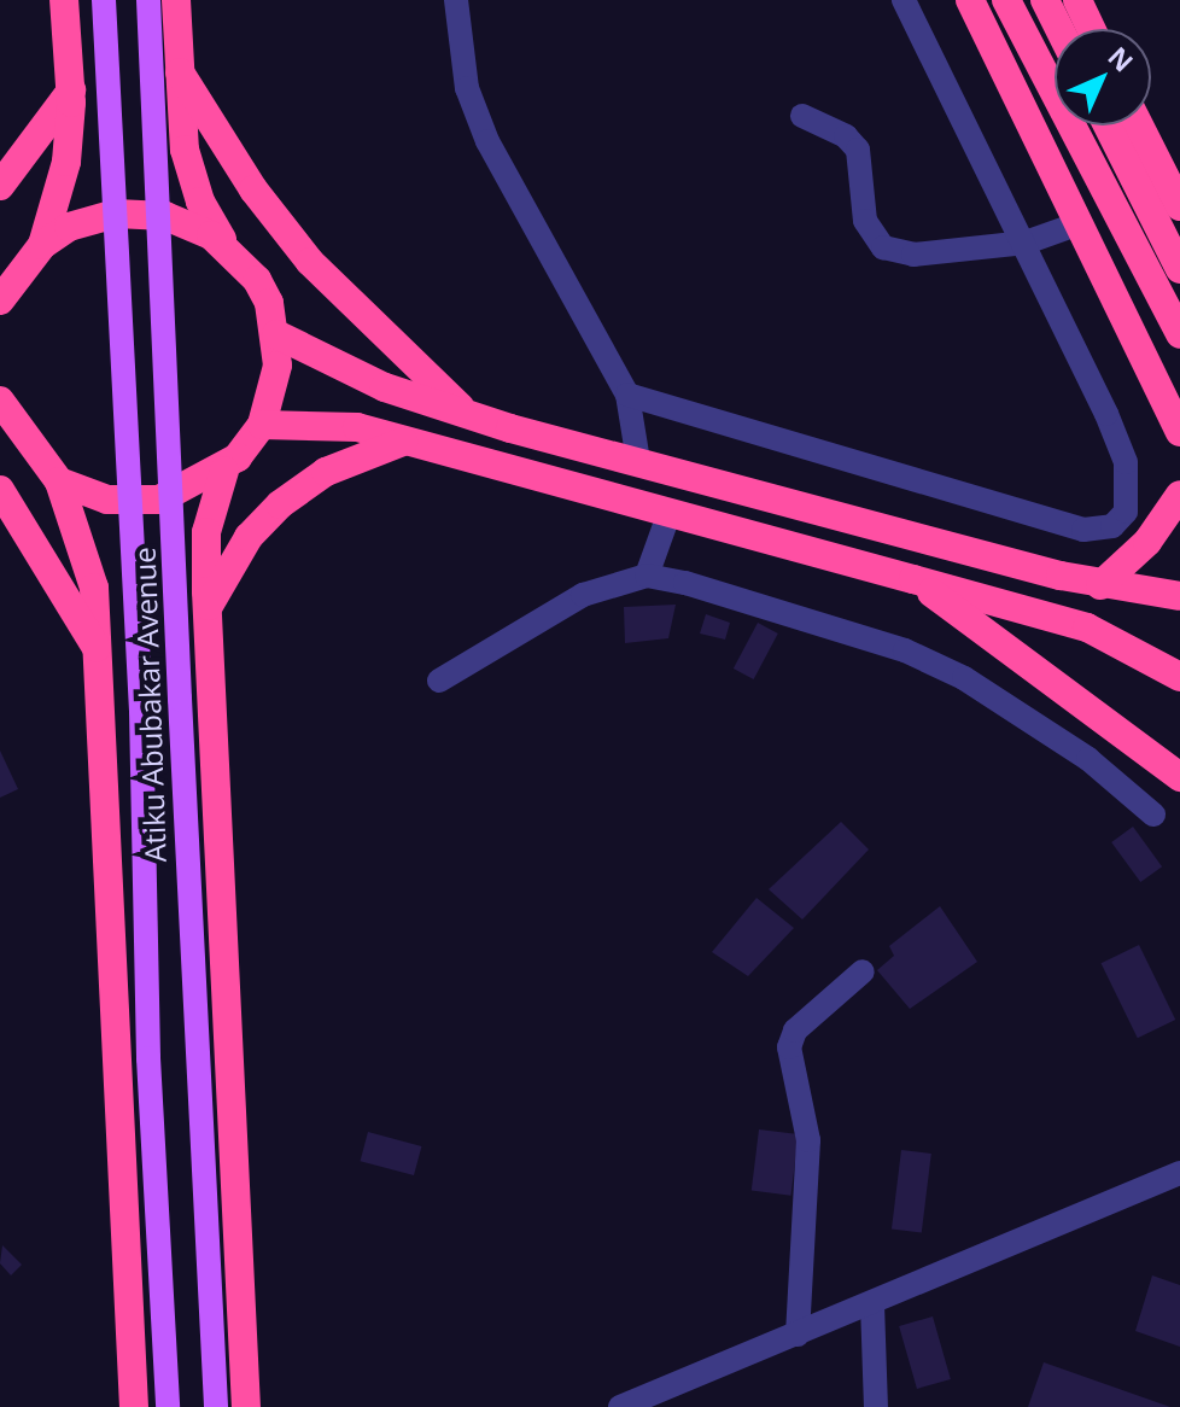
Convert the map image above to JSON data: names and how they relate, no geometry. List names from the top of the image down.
{
  "streets": {
    "main road": ["Atiku Abubakar Avenue"]
  },
  "north": "top right"
}
